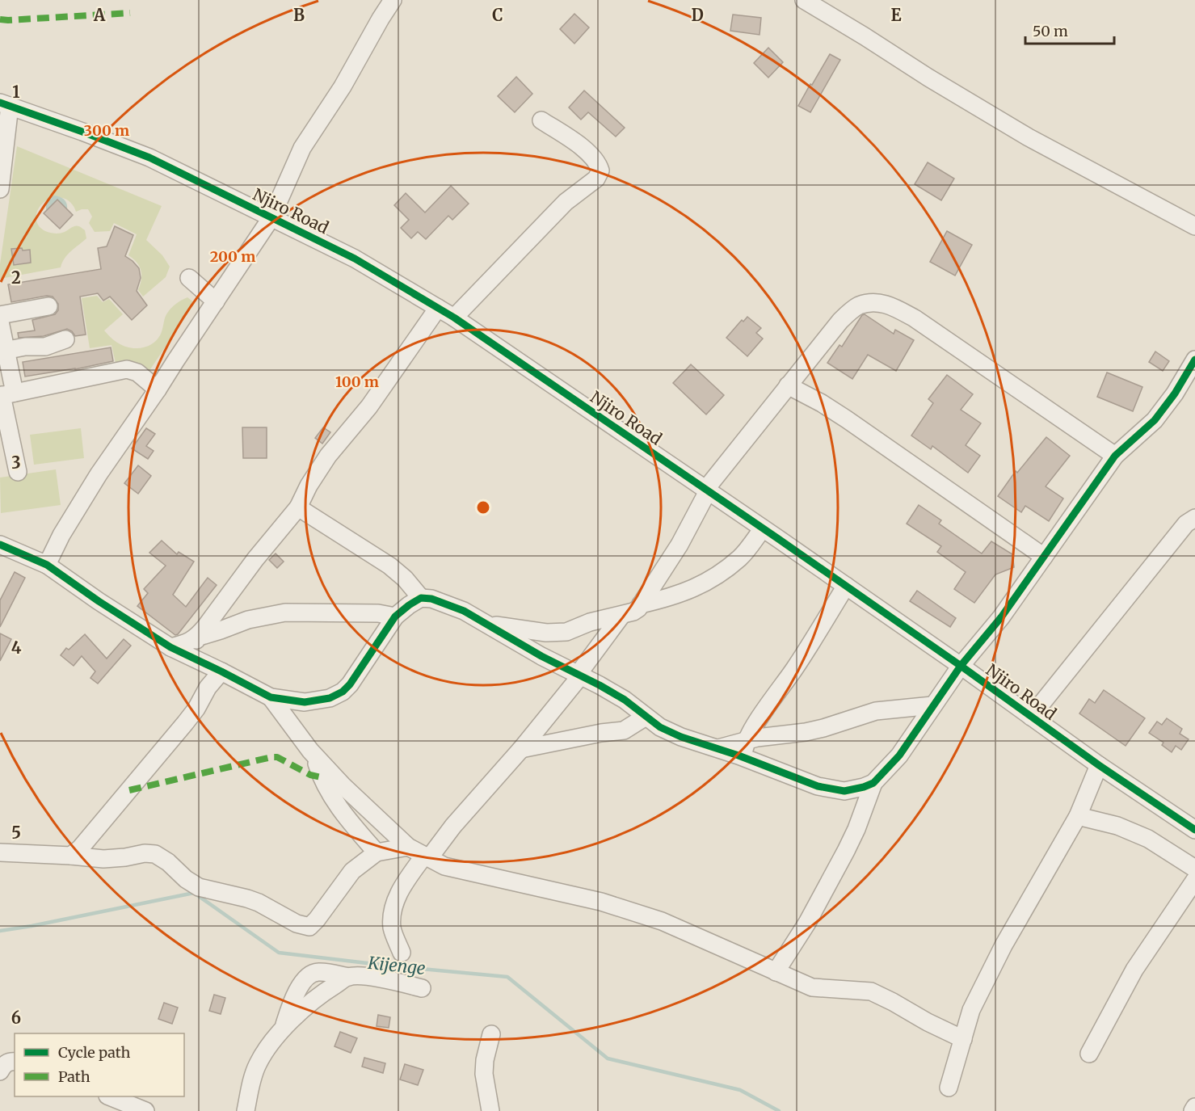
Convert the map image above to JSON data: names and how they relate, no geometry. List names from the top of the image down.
{
  "streets": {
    "street": ["Njiro Road"]
  },
  "water": ["Kijenge"],
  "legend": ["Cycle path", "Path"],
  "scale_bar": "50 m",
  "grid": {
    "columns": [
      "A",
      "B",
      "C",
      "D",
      "E"
    ],
    "rows": [
      "1",
      "2",
      "3",
      "4",
      "5",
      "6"
    ]
  },
  "rings": ["300 m", "200 m", "100 m"]
}
